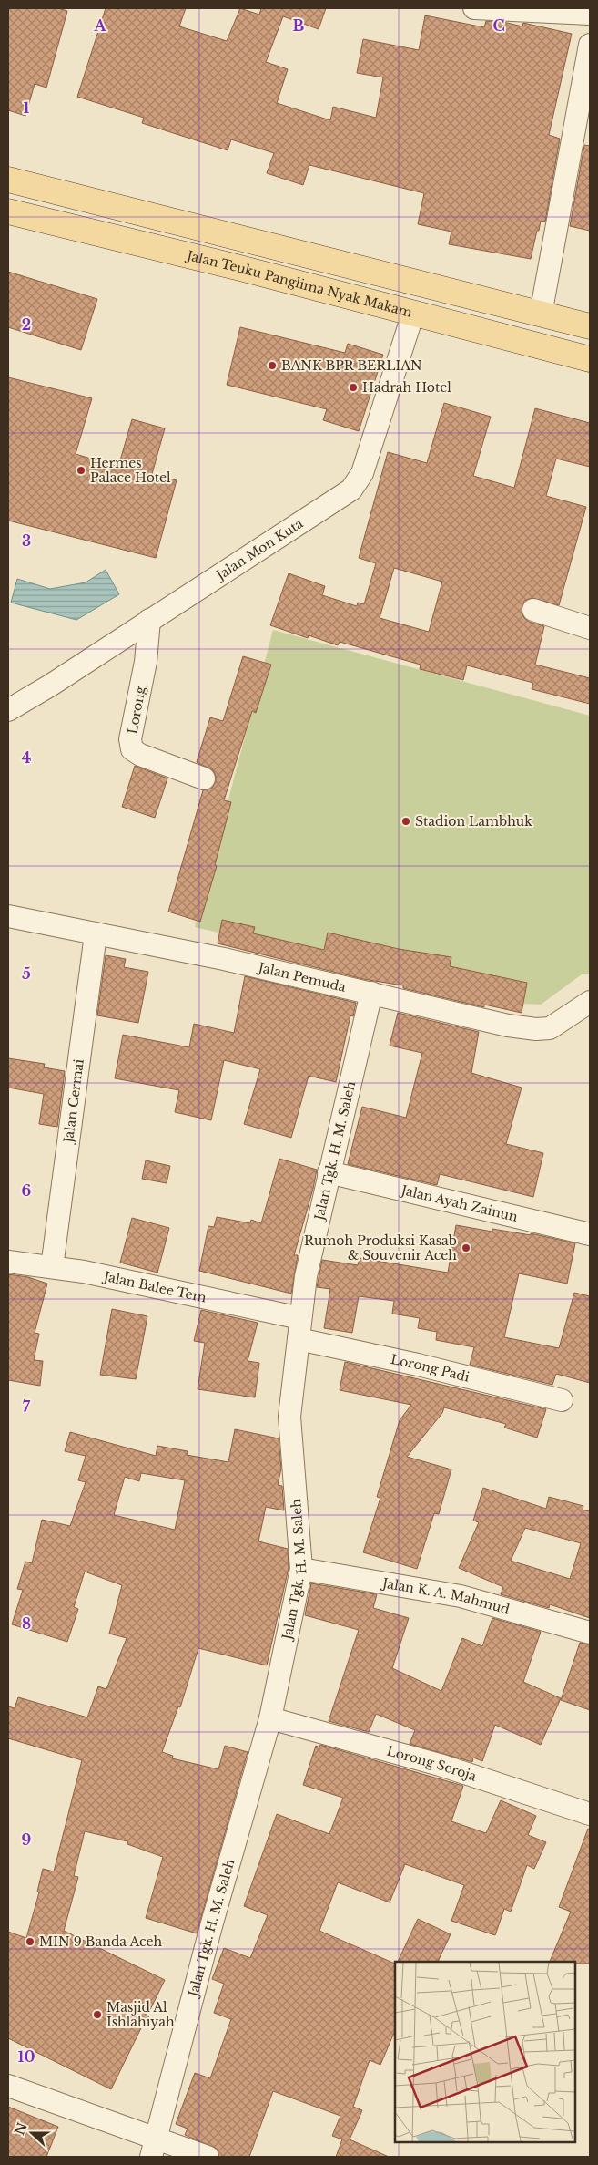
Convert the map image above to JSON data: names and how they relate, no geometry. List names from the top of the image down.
{
  "streets": {
    "main road": ["Jalan Teuku Panglima Nyak Makam"],
    "street": [
      "Jalan Mon Kuta",
      "Lorong",
      "Jalan Pemuda",
      "Jalan Cermai",
      "Jalan Tgk. H. M. Saleh",
      "Jalan Ayah Zainun",
      "Jalan Balee Tem",
      "Lorong Padi",
      "Jalan K. A. Mahmud",
      "Lorong Seroja"
    ]
  },
  "crossings": [
    ["Jalan Teuku Panglima Nyak Makam", "Jalan Mon Kuta"],
    ["Jalan Mon Kuta", "Lorong"],
    ["Jalan Pemuda", "Jalan Cermai"],
    ["Jalan Pemuda", "Jalan Tgk. H. M. Saleh"],
    ["Jalan Cermai", "Jalan Balee Tem"],
    ["Jalan Tgk. H. M. Saleh", "Jalan Ayah Zainun"],
    ["Jalan Tgk. H. M. Saleh", "Jalan Balee Tem"],
    ["Jalan Tgk. H. M. Saleh", "Lorong Padi"],
    ["Jalan Tgk. H. M. Saleh", "Jalan K. A. Mahmud"],
    ["Jalan Tgk. H. M. Saleh", "Lorong Seroja"]
  ],
  "places": [
    "BANK BPR BERLIAN",
    "Hadrah Hotel",
    "Hermes Palace Hotel",
    "Stadion Lambhuk",
    "Rumoh Produksi Kasab & Souvenir Aceh",
    "MIN 9 Banda Aceh",
    "Masjid Al Ishlahiyah"
  ],
  "north": "left",
  "grid": {
    "columns": ["A", "B", "C"],
    "rows": [
      "1",
      "2",
      "3",
      "4",
      "5",
      "6",
      "7",
      "8",
      "9",
      "10"
    ]
  }
}
